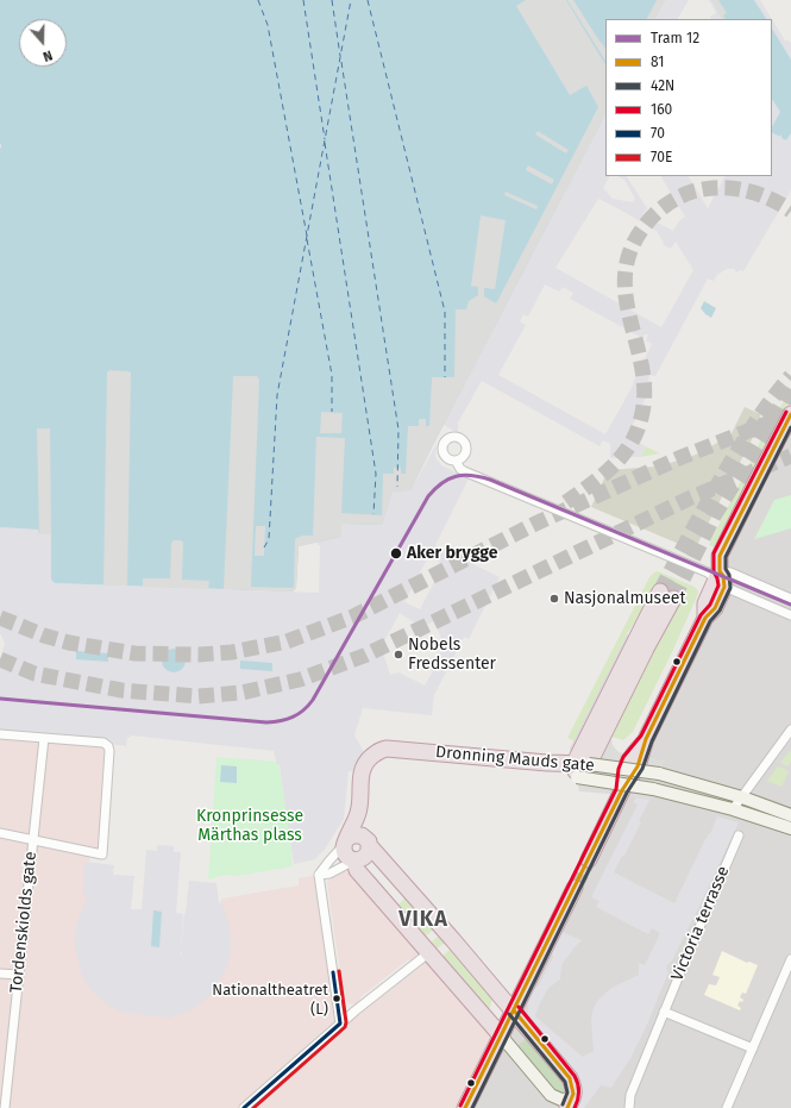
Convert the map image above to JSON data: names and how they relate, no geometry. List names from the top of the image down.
{
  "streets": {
    "highway": ["Dronning Mauds gate"],
    "street": ["Tordenskiolds gate", "Victoria terrasse"]
  },
  "districts": ["VIKA"],
  "parks": ["Kronprinsesse Märthas plass"],
  "places": [
    "Aker brygge",
    "Nasjonalmuseet",
    "Nobels Fredssenter",
    "Nationaltheatret (L)"
  ],
  "lines": [
    "transit line 160",
    "transit line 81",
    "transit line 42N",
    "tram line 12",
    "transit line 70E",
    "transit line 70"
  ],
  "legend": [
    "Tram 12",
    "81",
    "42N",
    "160",
    "70",
    "70E"
  ],
  "north": "bottom"
}
